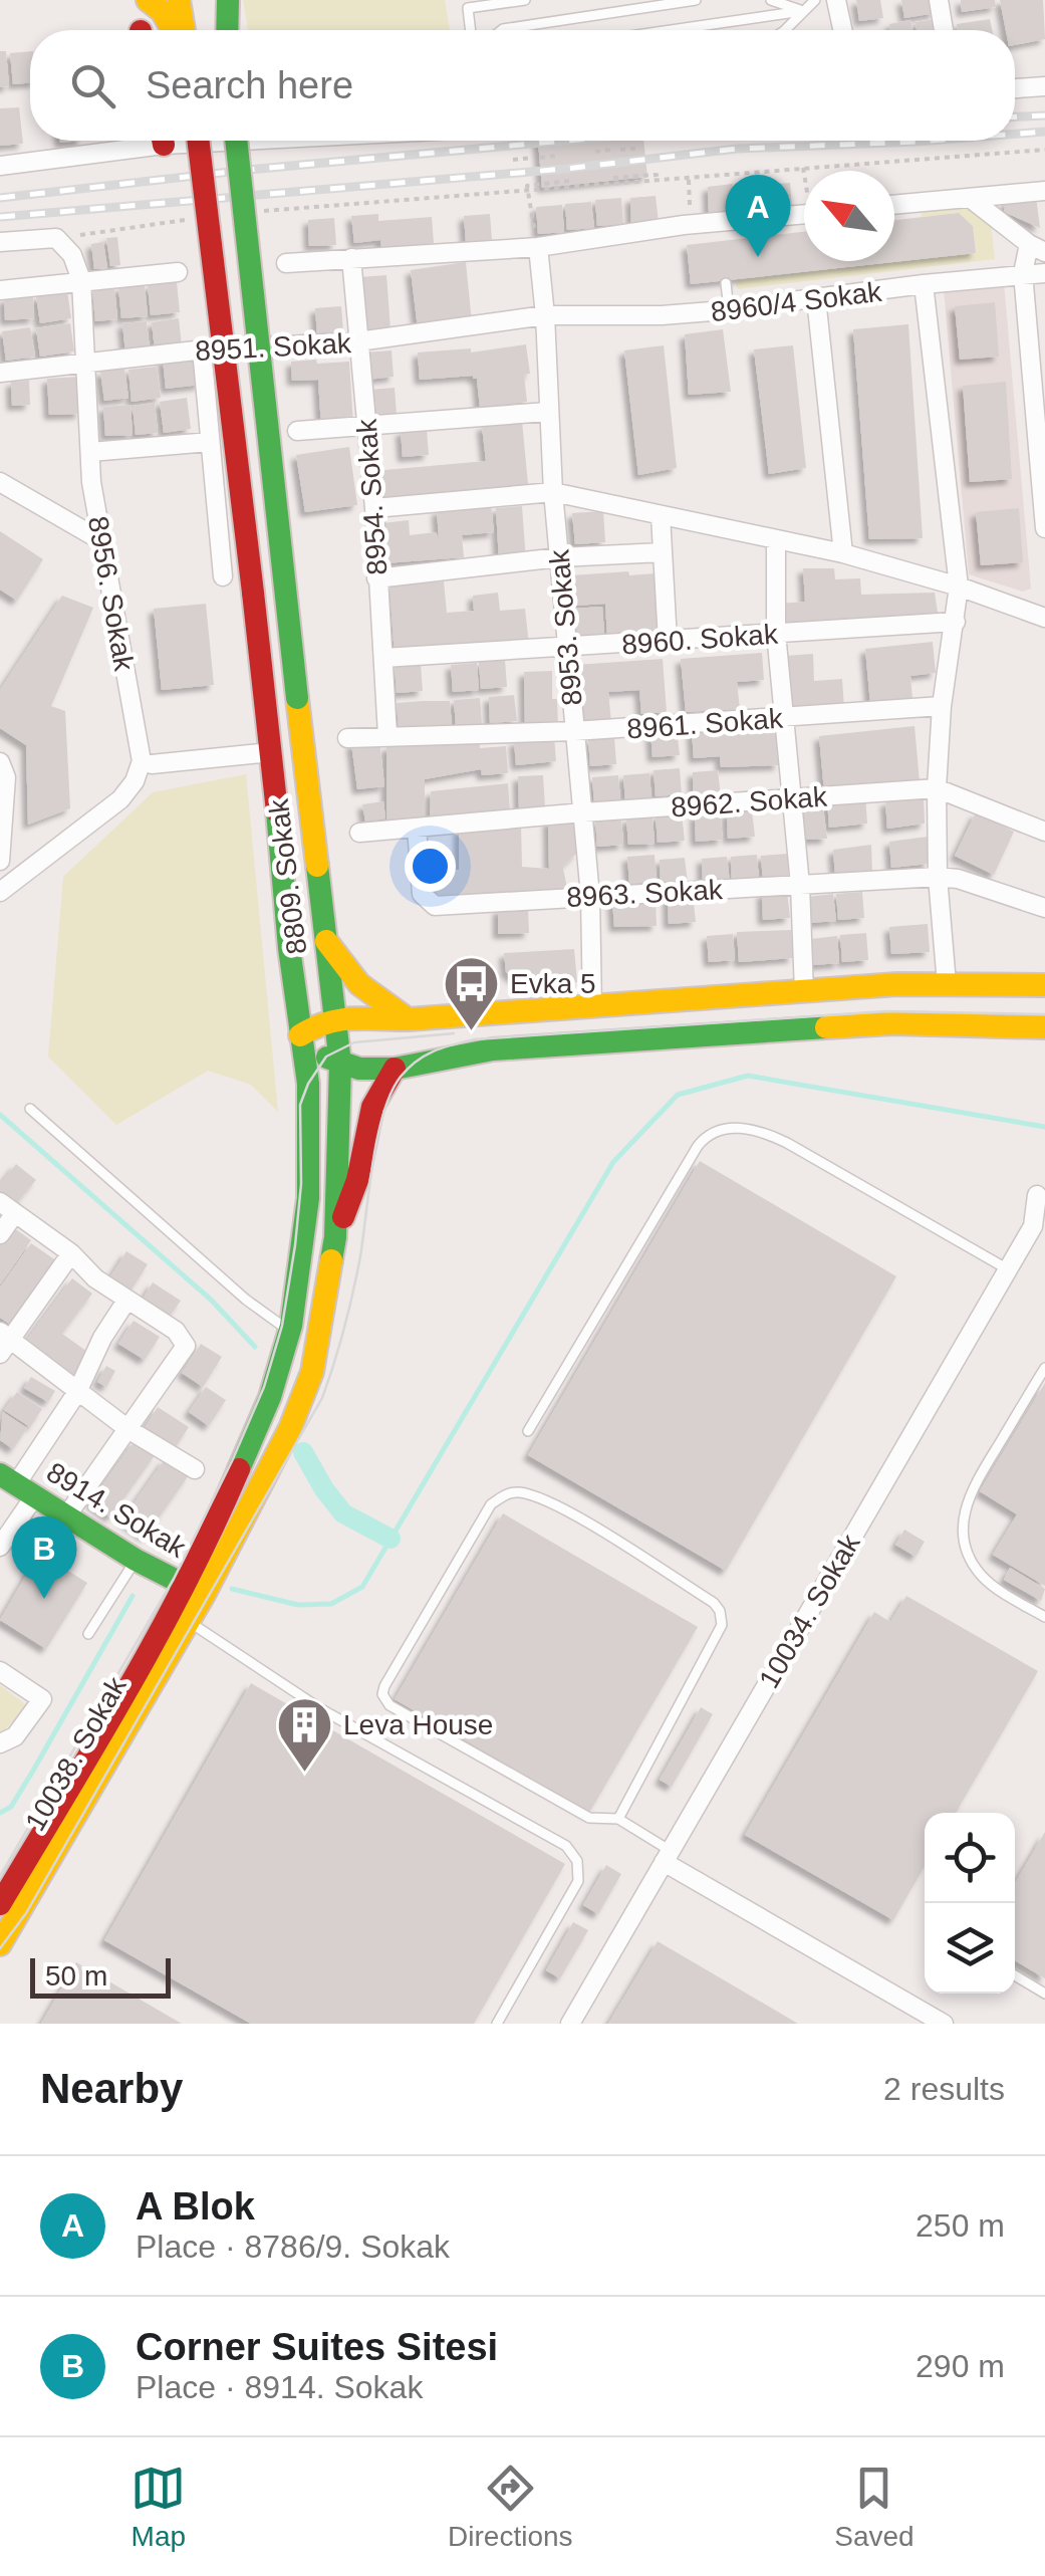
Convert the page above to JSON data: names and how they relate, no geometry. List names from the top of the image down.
{
  "streets": {
    "main road": ["8809. Sokak", "8914. Sokak", "10038. Sokak"],
    "street": [
      "8960/4 Sokak",
      "8951. Sokak",
      "8954. Sokak",
      "8956. Sokak",
      "8953. Sokak",
      "8960. Sokak",
      "8961. Sokak",
      "8962. Sokak",
      "8963. Sokak",
      "10034. Sokak"
    ]
  },
  "crossings": [
    ["8960/4 Sokak", "8951. Sokak"],
    ["8960/4 Sokak", "8953. Sokak"],
    ["8951. Sokak", "8954. Sokak"],
    ["8951. Sokak", "8956. Sokak"],
    ["8951. Sokak", "8953. Sokak"],
    ["8954. Sokak", "8960. Sokak"],
    ["8954. Sokak", "8961. Sokak"],
    ["8953. Sokak", "8960. Sokak"],
    ["8953. Sokak", "8961. Sokak"],
    ["8953. Sokak", "8962. Sokak"],
    ["8953. Sokak", "8963. Sokak"],
    ["8962. Sokak", "8963. Sokak"],
    ["8809. Sokak", "8914. Sokak"],
    ["8809. Sokak", "10038. Sokak"],
    ["8914. Sokak", "10038. Sokak"]
  ],
  "places": {
    "bus stop": ["Evka 5"],
    "building": ["Leva House"]
  },
  "scale_bar": "50 m",
  "north": "top left",
  "page": {
    "search": "Search here",
    "pins": ["A", "B"],
    "scale": "50 m",
    "heading": ["Nearby", "2 results"],
    "list": [
      {
        "mark": "A",
        "name": "A Blok",
        "note": "Place · 8786/9. Sokak",
        "value": "250 m"
      },
      {
        "mark": "B",
        "name": "Corner Suites Sitesi",
        "note": "Place · 8914. Sokak",
        "value": "290 m"
      }
    ],
    "nav": ["Map", "Directions", "Saved"]
  }
}
